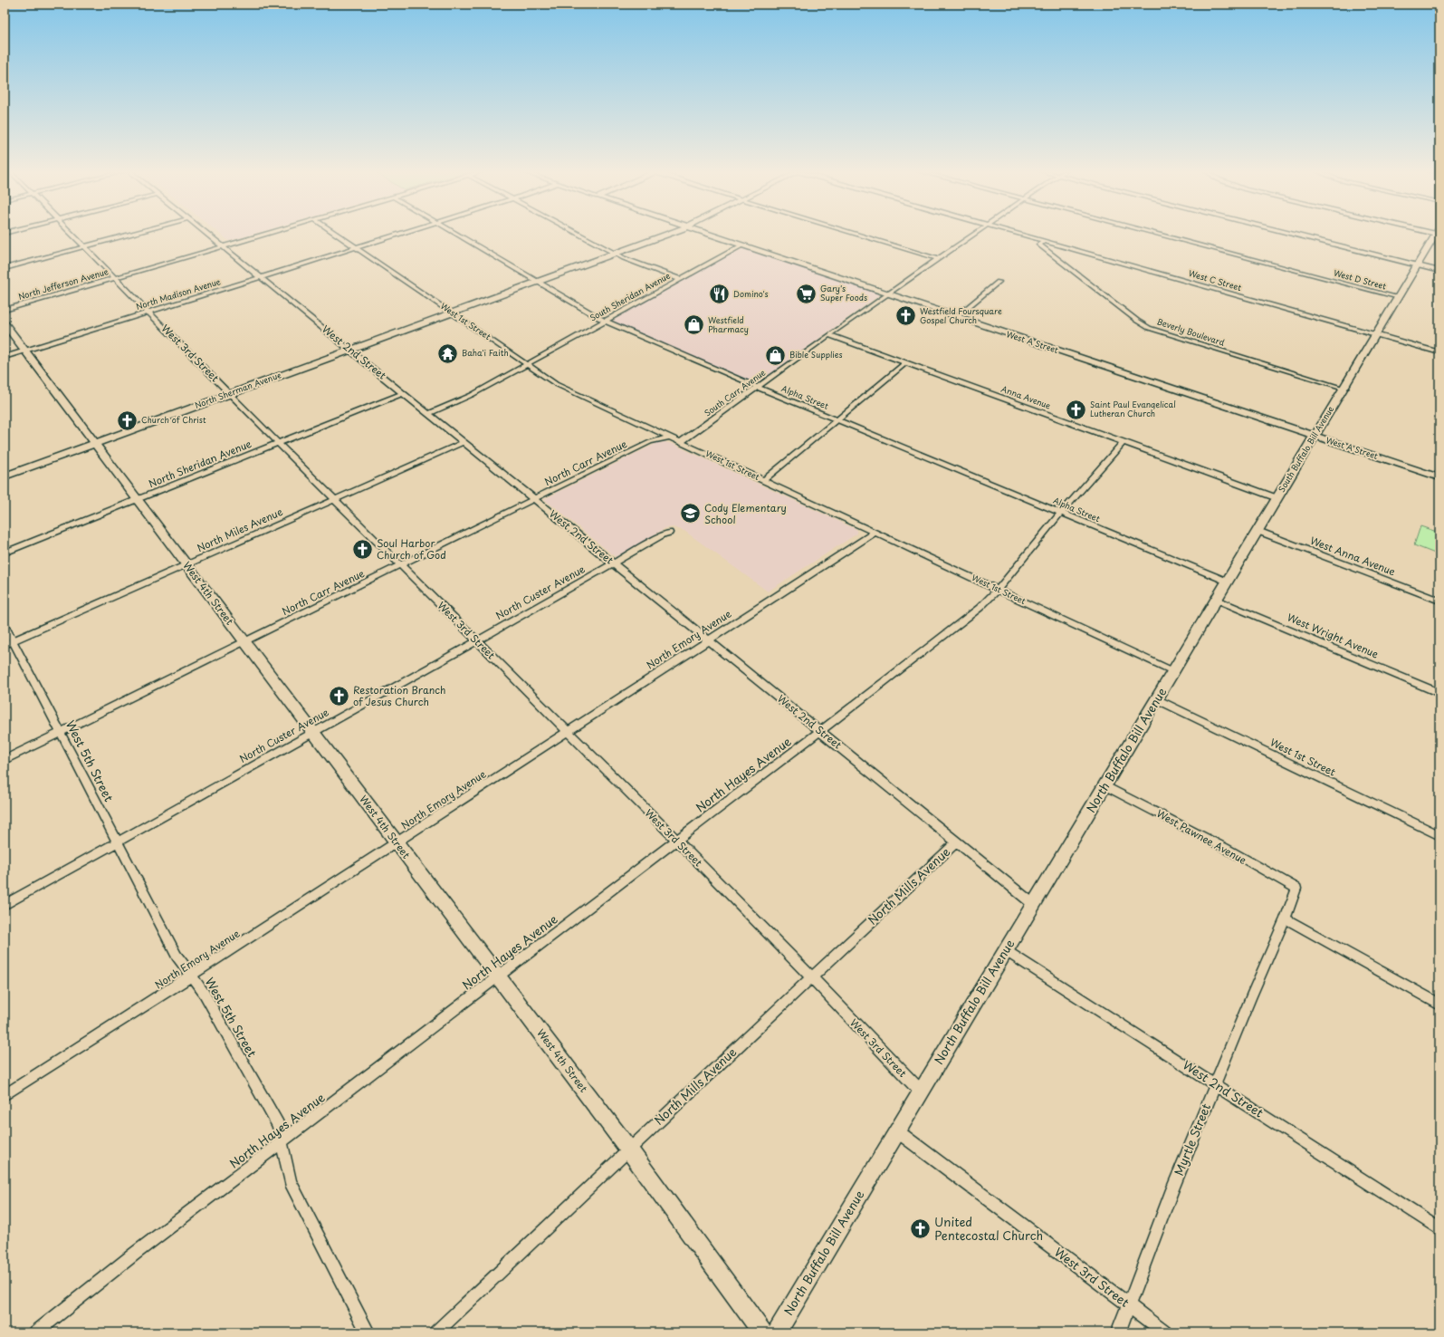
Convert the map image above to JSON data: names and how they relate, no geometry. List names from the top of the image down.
{
  "streets": {
    "main road": [
      "West A Street",
      "North Sherman Avenue",
      "South Buffalo Bill Avenue",
      "West 4th Street",
      "North Buffalo Bill Avenue"
    ],
    "street": [
      "West D Street",
      "West C Street",
      "North Jefferson Avenue",
      "North Madison Avenue",
      "South Sheridan Avenue",
      "West 1st Street",
      "Beverly Boulevard",
      "West 2nd Street",
      "West 3rd Street",
      "South Carr Avenue",
      "Alpha Street",
      "Anna Avenue",
      "North Carr Avenue",
      "North Sheridan Avenue",
      "North Miles Avenue",
      "West Anna Avenue",
      "North Custer Avenue",
      "West Wright Avenue",
      "North Emory Avenue",
      "West 5th Street",
      "North Hayes Avenue",
      "West Pawnee Avenue",
      "North Mills Avenue",
      "Myrtle Street"
    ]
  },
  "crossings": [
    ["West D Street", "South Buffalo Bill Avenue"],
    ["West C Street", "Beverly Boulevard"],
    ["West C Street", "South Buffalo Bill Avenue"],
    ["North Jefferson Avenue", "West 2nd Street"],
    ["North Jefferson Avenue", "West 3rd Street"],
    ["North Madison Avenue", "West 1st Street"],
    ["North Madison Avenue", "West 2nd Street"],
    ["North Madison Avenue", "West 3rd Street"],
    ["North Madison Avenue", "West 4th Street"],
    ["South Sheridan Avenue", "West 1st Street"],
    ["South Sheridan Avenue", "West A Street"],
    ["South Sheridan Avenue", "Alpha Street"],
    ["West 1st Street", "North Sherman Avenue"],
    ["West 1st Street", "South Carr Avenue"],
    ["West 1st Street", "South Buffalo Bill Avenue"],
    ["West 1st Street", "North Carr Avenue"],
    ["West 1st Street", "North Emory Avenue"],
    ["West 1st Street", "North Buffalo Bill Avenue"],
    ["West 1st Street", "North Hayes Avenue"],
    ["Beverly Boulevard", "South Buffalo Bill Avenue"],
    ["West A Street", "South Carr Avenue"],
    ["West A Street", "South Buffalo Bill Avenue"],
    ["West 2nd Street", "North Sherman Avenue"],
    ["West 2nd Street", "North Carr Avenue"],
    ["West 2nd Street", "North Sheridan Avenue"],
    ["West 2nd Street", "North Miles Avenue"],
    ["West 2nd Street", "North Custer Avenue"],
    ["West 2nd Street", "North Emory Avenue"],
    ["West 2nd Street", "North Buffalo Bill Avenue"],
    ["West 2nd Street", "North Hayes Avenue"],
    ["West 2nd Street", "North Mills Avenue"],
    ["West 2nd Street", "Myrtle Street"],
    ["West 3rd Street", "North Sherman Avenue"],
    ["West 3rd Street", "North Carr Avenue"],
    ["West 3rd Street", "North Sheridan Avenue"],
    ["West 3rd Street", "North Miles Avenue"],
    ["West 3rd Street", "North Custer Avenue"],
    ["West 3rd Street", "North Emory Avenue"],
    ["West 3rd Street", "North Buffalo Bill Avenue"],
    ["West 3rd Street", "North Hayes Avenue"],
    ["West 3rd Street", "North Mills Avenue"],
    ["West 3rd Street", "Myrtle Street"],
    ["North Sherman Avenue", "Alpha Street"],
    ["North Sherman Avenue", "West 4th Street"],
    ["South Carr Avenue", "Alpha Street"],
    ["South Carr Avenue", "Anna Avenue"],
    ["Alpha Street", "South Buffalo Bill Avenue"],
    ["Alpha Street", "North Hayes Avenue"],
    ["Anna Avenue", "South Buffalo Bill Avenue"],
    ["Anna Avenue", "North Hayes Avenue"],
    ["South Buffalo Bill Avenue", "West Anna Avenue"],
    ["South Buffalo Bill Avenue", "West Wright Avenue"],
    ["South Buffalo Bill Avenue", "North Buffalo Bill Avenue"],
    ["North Carr Avenue", "West 4th Street"],
    ["North Carr Avenue", "West 5th Street"],
    ["North Sheridan Avenue", "West 4th Street"],
    ["North Miles Avenue", "West 4th Street"],
    ["North Miles Avenue", "West 5th Street"],
    ["North Custer Avenue", "West 4th Street"],
    ["North Custer Avenue", "West 5th Street"],
    ["West 4th Street", "North Emory Avenue"],
    ["West 4th Street", "North Hayes Avenue"],
    ["West 4th Street", "North Mills Avenue"],
    ["North Emory Avenue", "West 5th Street"],
    ["North Buffalo Bill Avenue", "West Pawnee Avenue"],
    ["West 5th Street", "North Hayes Avenue"],
    ["West Pawnee Avenue", "Myrtle Street"]
  ],
  "places": {
    "supermarket": ["Gary's Super Foods"],
    "restaurant": ["Domino's"],
    "church": [
      "Westfield Foursquare Gospel Church",
      "Saint Paul Evangelical Lutheran Church",
      "Church of Christ",
      "Soul Harbor Church of God",
      "Restoration Branch of Jesus Church",
      "United Pentecostal Church"
    ],
    "shop": ["Westfield Pharmacy", "Bible Supplies"],
    "temple": ["Baha'i Faith"],
    "school or university": ["Cody Elementary School"]
  }
}
